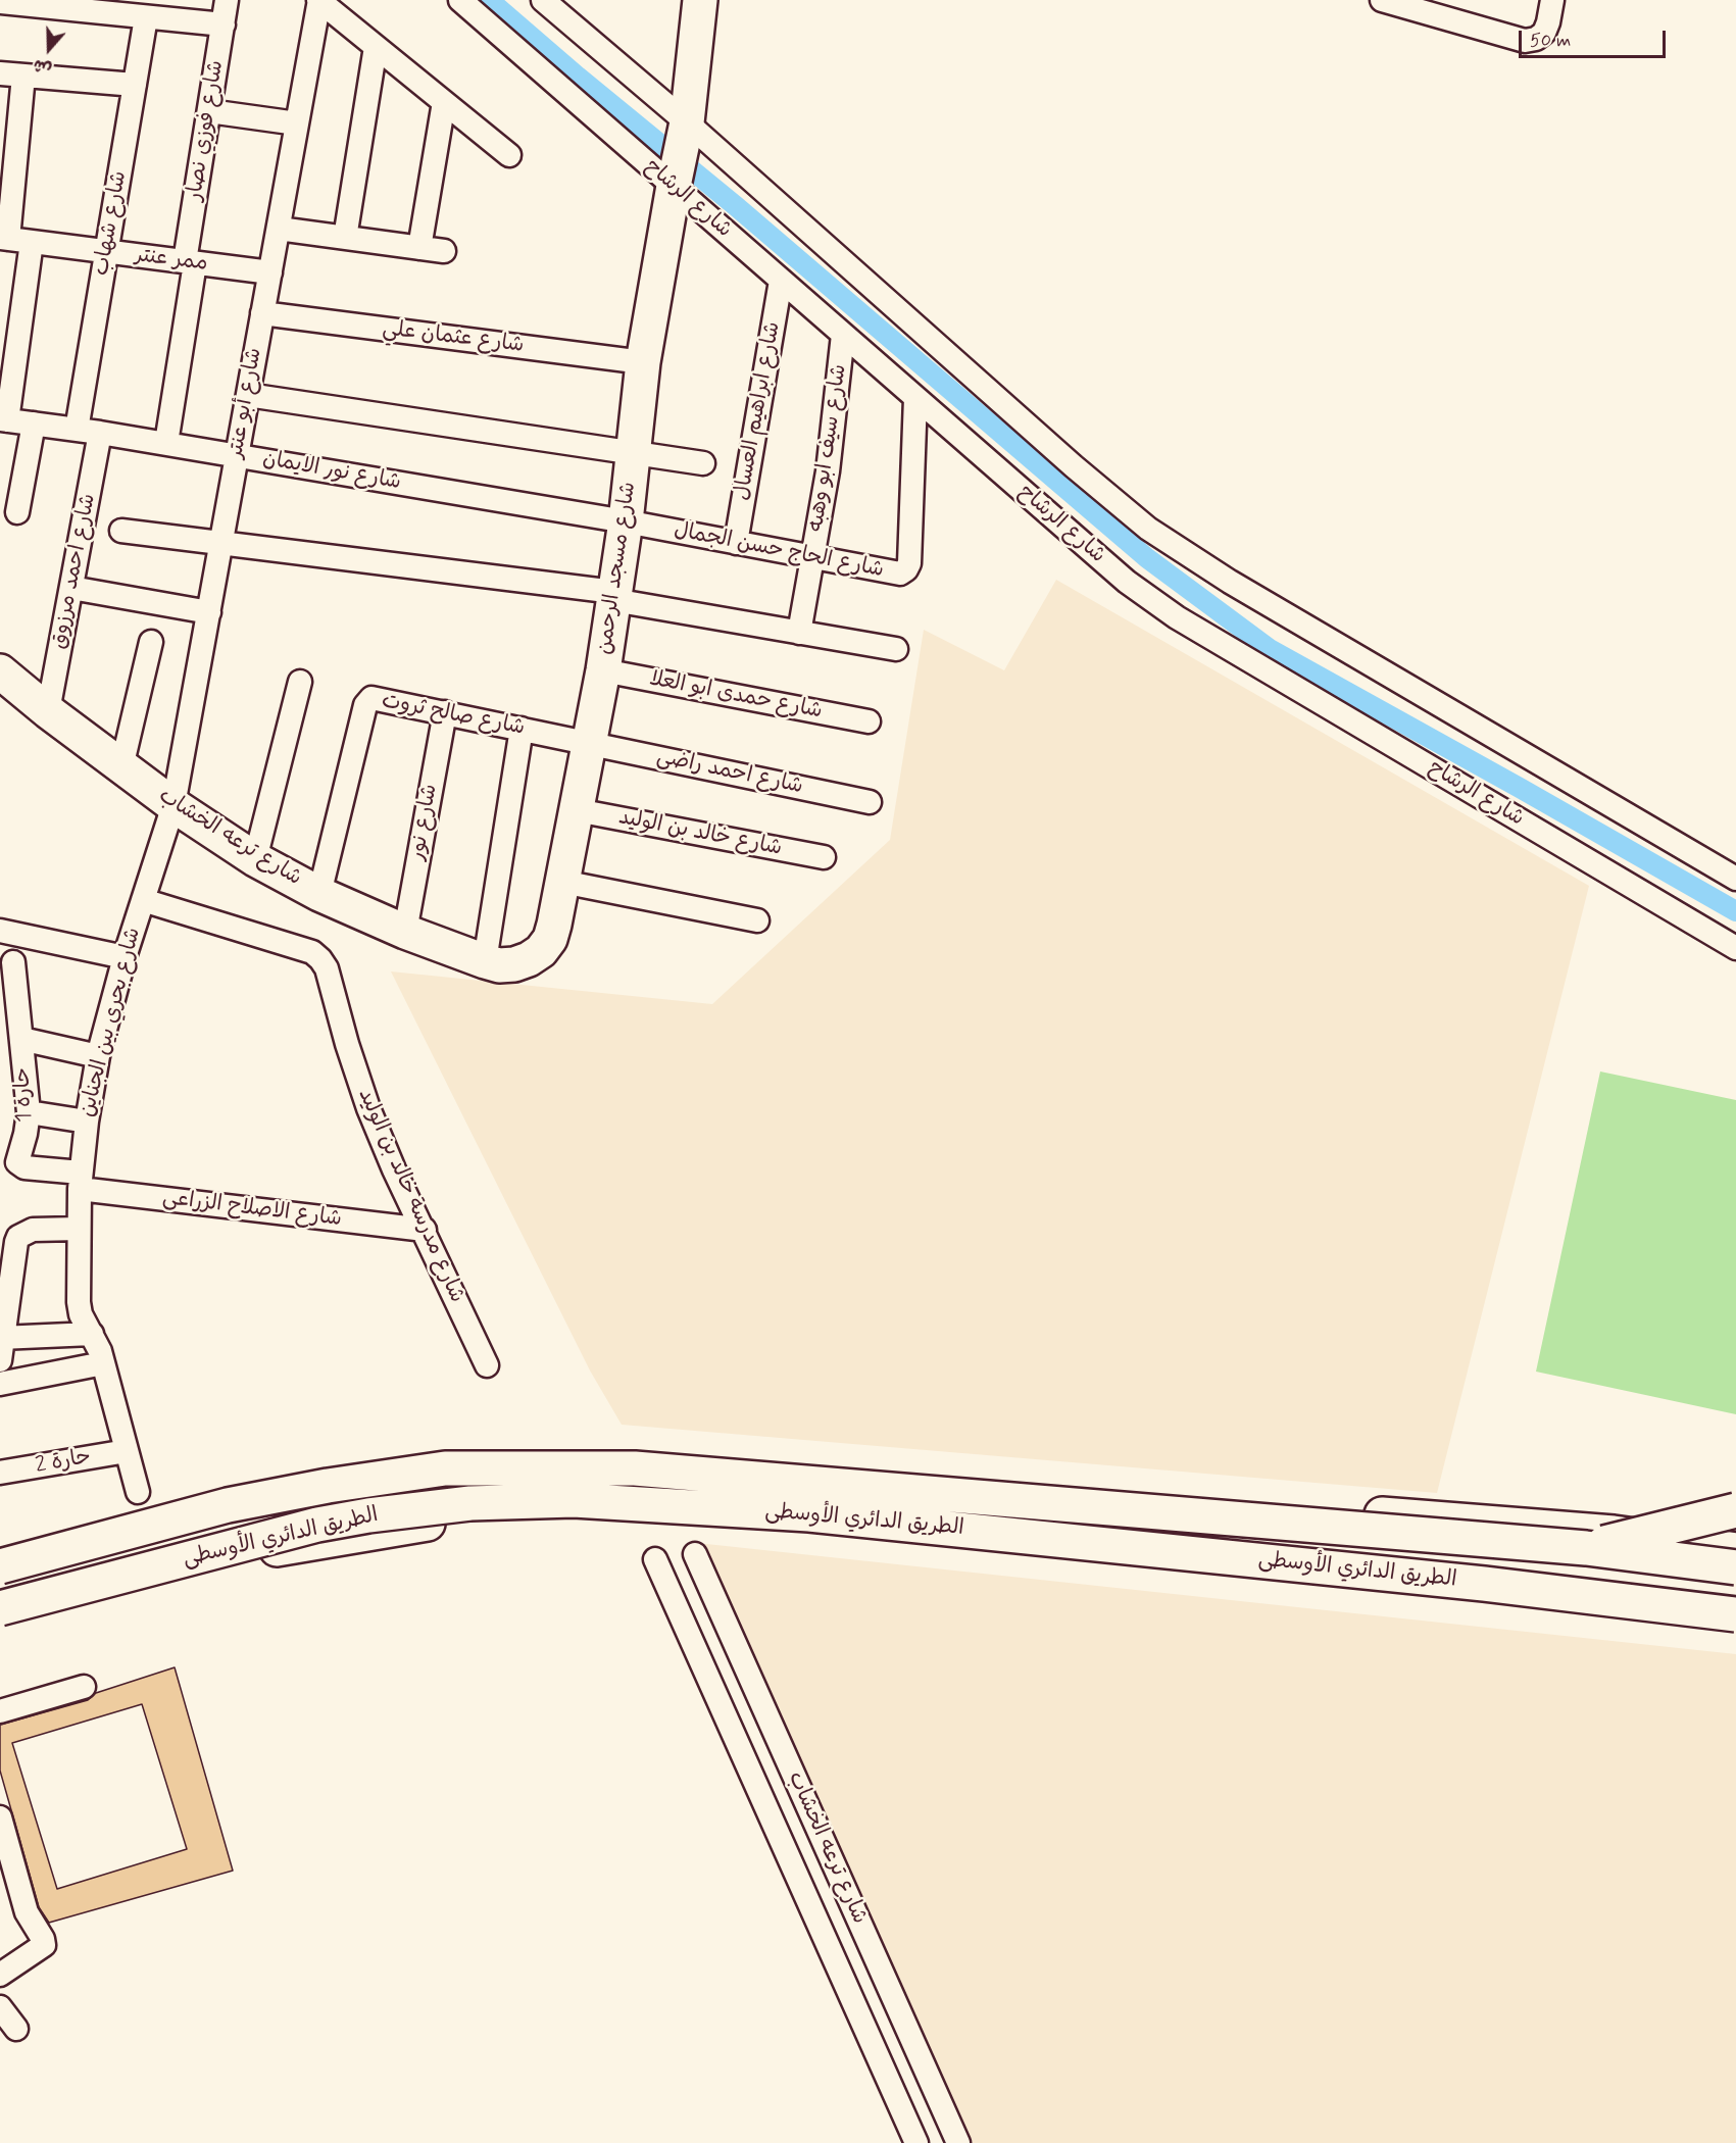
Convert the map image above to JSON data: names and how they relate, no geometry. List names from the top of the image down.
{
  "streets": {
    "main road": ["شارع مسجد الرحمن", "شارع ترعه الخشاب", "الطريق الدائري الأوسطى"],
    "street": [
      "شارع فوزي نصار",
      "شارع الرشاح",
      "شارع شهاب",
      "ممر عنتر",
      "شارع عثمان علي",
      "شارع أبو عنتر",
      "شارع ابراهيم العسال",
      "شارع سيف ابو وهبه",
      "شارع نور الايمان",
      "شارع الحاج حسن الجمال",
      "شارع احمد مرزوق",
      "شارع حمدى ابو العلا",
      "شارع صالح ثروت",
      "شارع احمد راضى",
      "شارع نور",
      "شارع خالد بن الوليد",
      "شارع بحري بين الجناين",
      "حارة 1",
      "شارع مدرسة خالد بن الوليد",
      "شارع الاصلاح الزراعى",
      "حارة 2"
    ]
  },
  "crossings": [
    ["شارع فوزي نصار", "ممر عنتر"],
    ["شارع فوزي نصار", "شارع نور الايمان"],
    ["شارع الرشاح", "شارع ابراهيم العسال"],
    ["شارع الرشاح", "شارع سيف ابو وهبه"],
    ["شارع الرشاح", "شارع الحاج حسن الجمال"],
    ["شارع الرشاح", "شارع مسجد الرحمن"],
    ["شارع شهاب", "ممر عنتر"],
    ["شارع شهاب", "شارع نور الايمان"],
    ["ممر عنتر", "شارع أبو عنتر"],
    ["شارع عثمان علي", "شارع أبو عنتر"],
    ["شارع عثمان علي", "شارع مسجد الرحمن"],
    ["شارع أبو عنتر", "شارع نور الايمان"],
    ["شارع أبو عنتر", "شارع ترعه الخشاب"],
    ["شارع أبو عنتر", "شارع بحري بين الجناين"],
    ["شارع ابراهيم العسال", "شارع الحاج حسن الجمال"],
    ["شارع سيف ابو وهبه", "شارع الحاج حسن الجمال"],
    ["شارع نور الايمان", "شارع الحاج حسن الجمال"],
    ["شارع نور الايمان", "شارع مسجد الرحمن"],
    ["شارع نور الايمان", "شارع احمد مرزوق"],
    ["شارع الحاج حسن الجمال", "شارع مسجد الرحمن"],
    ["شارع مسجد الرحمن", "شارع حمدى ابو العلا"],
    ["شارع مسجد الرحمن", "شارع صالح ثروت"],
    ["شارع مسجد الرحمن", "شارع احمد راضى"],
    ["شارع مسجد الرحمن", "شارع خالد بن الوليد"],
    ["شارع مسجد الرحمن", "شارع ترعه الخشاب"],
    ["شارع احمد مرزوق", "شارع ترعه الخشاب"],
    ["شارع صالح ثروت", "شارع احمد راضى"],
    ["شارع صالح ثروت", "شارع نور"],
    ["شارع صالح ثروت", "شارع ترعه الخشاب"],
    ["شارع نور", "شارع ترعه الخشاب"],
    ["شارع ترعه الخشاب", "شارع بحري بين الجناين"],
    ["شارع بحري بين الجناين", "حارة 1"],
    ["شارع بحري بين الجناين", "شارع مدرسة خالد بن الوليد"],
    ["شارع بحري بين الجناين", "شارع الاصلاح الزراعى"],
    ["شارع بحري بين الجناين", "حارة 2"],
    ["حارة 1", "شارع الاصلاح الزراعى"],
    ["شارع مدرسة خالد بن الوليد", "شارع الاصلاح الزراعى"]
  ],
  "scale_bar": "50 m",
  "north": "bottom"
}
